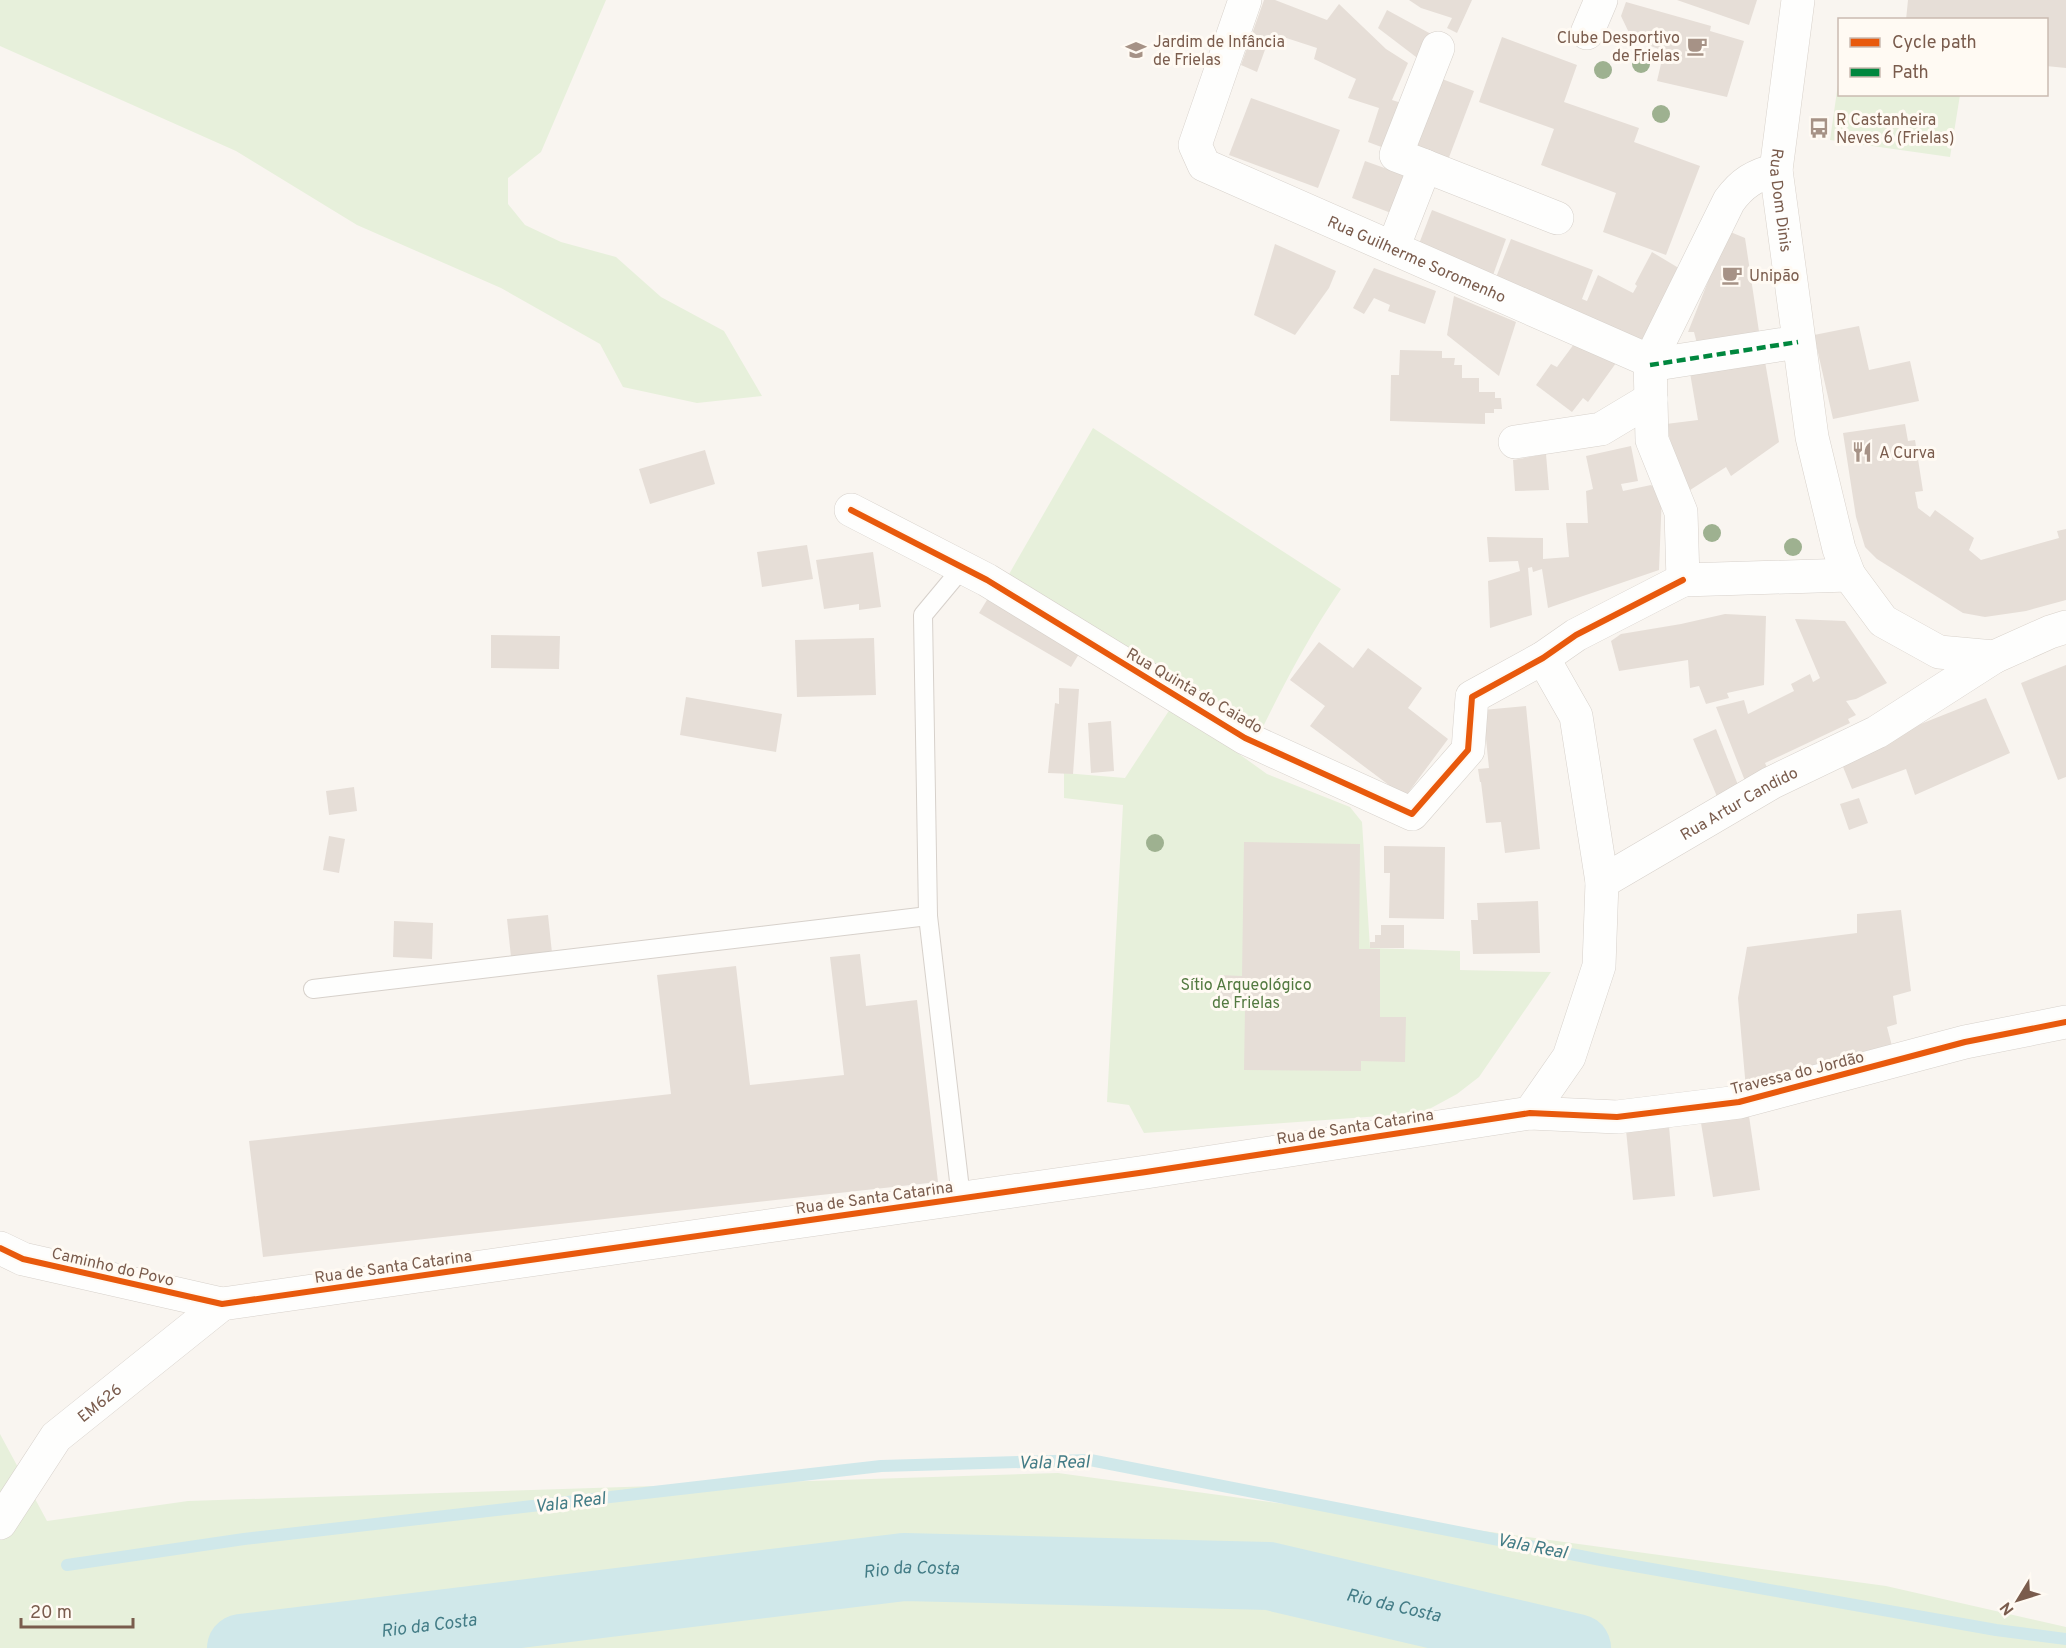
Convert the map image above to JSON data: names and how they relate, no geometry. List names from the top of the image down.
{
  "streets": {
    "street": [
      "Rua Dom Dinis",
      "Rua Guilherme Soromenho",
      "Rua Quinta do Caiado",
      "Rua Artur Candido",
      "Travessa do Jordão",
      "Rua de Santa Catarina",
      "Caminho do Povo",
      "EM626"
    ]
  },
  "crossings": [
    ["Rua Dom Dinis", "Rua Artur Candido"],
    ["Travessa do Jordão", "Rua de Santa Catarina"],
    ["Rua de Santa Catarina", "Caminho do Povo"],
    ["Rua de Santa Catarina", "EM626"],
    ["Caminho do Povo", "EM626"]
  ],
  "water": ["Vala Real", "Rio da Costa"],
  "parks": ["Sítio Arqueológico de Frielas"],
  "places": {
    "cafe": ["Clube Desportivo de Frielas", "Unipão"],
    "school or university": ["Jardim de Infância de Frielas"],
    "bus stop": ["R Castanheira Neves 6 (Frielas)"],
    "restaurant": ["A Curva"]
  },
  "legend": ["Cycle path", "Path"],
  "scale_bar": "20 m",
  "north": "bottom left"
}
